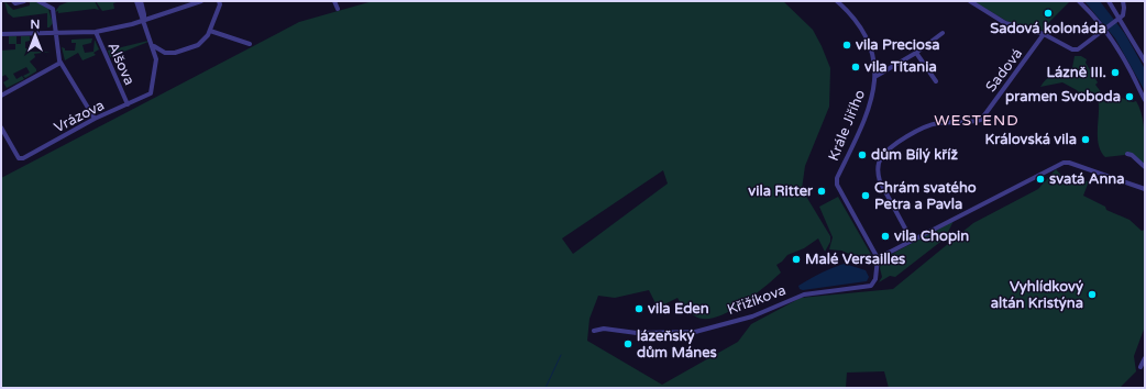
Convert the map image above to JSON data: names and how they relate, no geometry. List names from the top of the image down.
{
  "streets": {
    "street": [
      "Alšova",
      "Sadová",
      "Vrázova",
      "Krále Jiřího",
      "Křižíkova"
    ]
  },
  "crossings": [
    ["Alšova", "Vrázova"],
    ["Krále Jiřího", "Křižíkova"]
  ],
  "districts": ["WESTEND"],
  "places": [
    "Sadová kolonáda",
    "vila Preciosa",
    "vila Titania",
    "Lázně III.",
    "pramen Svoboda",
    "Královská vila",
    "dům Bílý kříž",
    "svatá Anna",
    "vila Ritter",
    "Chrám svatého Petra a Pavla",
    "vila Chopin",
    "Malé Versailles",
    "Vyhlídkový altán Kristýna",
    "vila Eden",
    "lázeňský dům Mánes"
  ],
  "north": "top"
}
